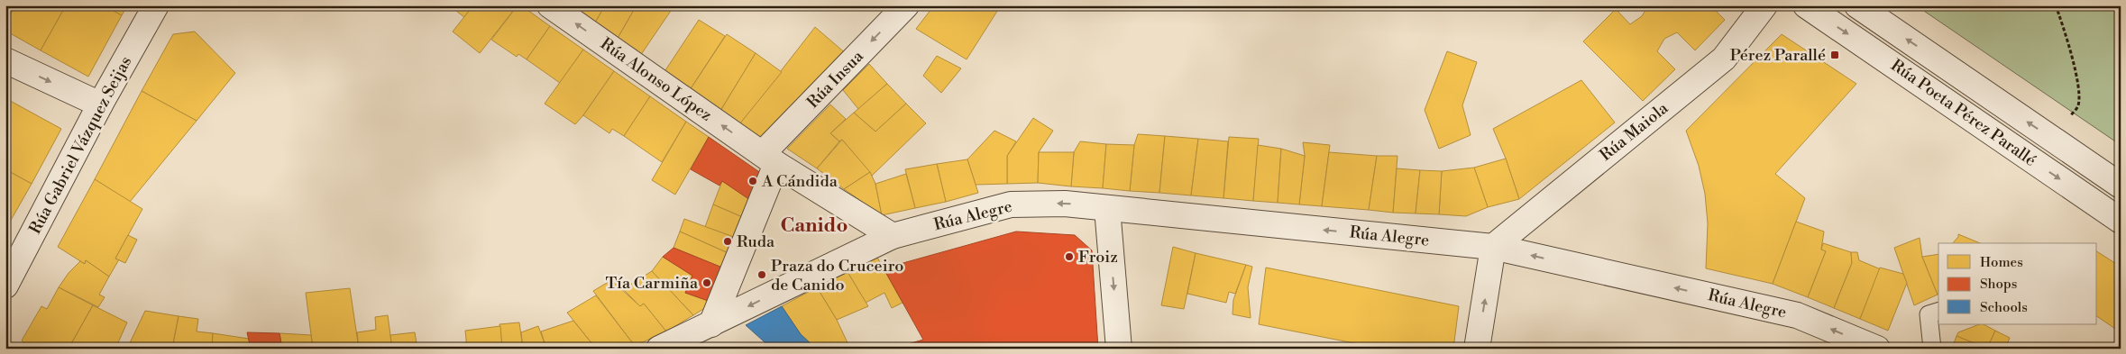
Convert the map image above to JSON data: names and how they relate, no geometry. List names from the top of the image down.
{
  "streets": {
    "street": [
      "Rúa Alonso López",
      "Rúa Insua",
      "Rúa Poeta Pérez Parallé",
      "Rúa Maiola",
      "Rúa Gabriel Vázquez Seijas",
      "Rúa Alegre"
    ]
  },
  "crossings": [
    ["Rúa Alonso López", "Rúa Insua"],
    ["Rúa Maiola", "Rúa Alegre"]
  ],
  "one_way": ["Rúa Alonso López", "Rúa Insua", "Rúa Alegre"],
  "districts": ["Canido"],
  "places": {
    "transit": ["Pérez Parallé"],
    "other": [
      "A Cándida",
      "Ruda",
      "Froiz",
      "Praza do Cruceiro de Canido",
      "Tía Carmiña"
    ]
  },
  "legend": ["Homes", "Shops", "Schools"]
}
